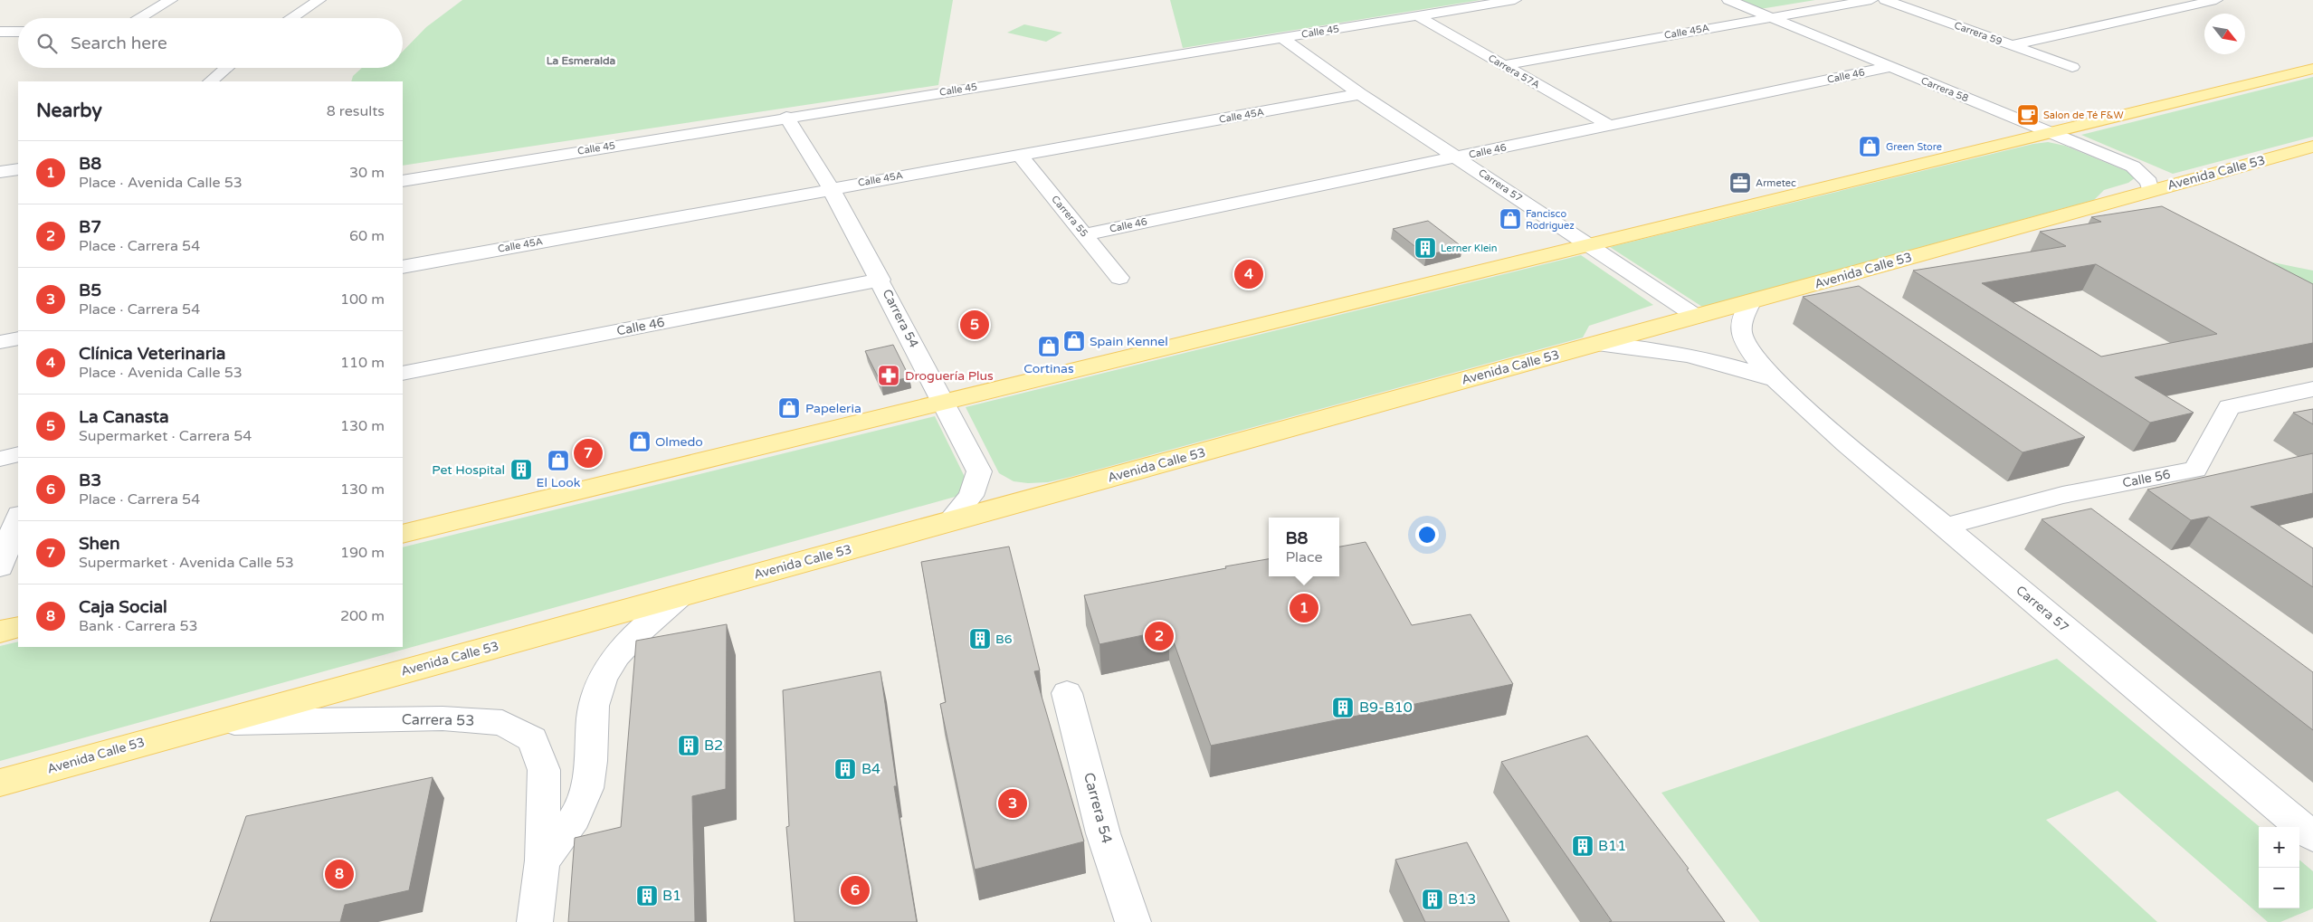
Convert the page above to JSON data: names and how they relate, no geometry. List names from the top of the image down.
{
  "streets": {
    "main road": ["Avenida Calle 53"],
    "street": [
      "Calle 45",
      "Calle 45A",
      "Carrera 59",
      "Carrera 57A",
      "Calle 46",
      "Carrera 58",
      "Carrera 57",
      "Carrera 55",
      "Carrera 54",
      "Calle 56",
      "Carrera 53"
    ]
  },
  "crossings": [
    ["Calle 45", "Carrera 57A"],
    ["Calle 45", "Carrera 57"],
    ["Calle 45", "Carrera 54"],
    ["Calle 45A", "Carrera 57A"],
    ["Calle 45A", "Carrera 58"],
    ["Calle 45A", "Carrera 57"],
    ["Calle 45A", "Carrera 55"],
    ["Calle 45A", "Carrera 54"],
    ["Carrera 57A", "Calle 46"],
    ["Calle 46", "Carrera 58"],
    ["Calle 46", "Carrera 57"],
    ["Calle 46", "Carrera 55"],
    ["Calle 46", "Carrera 54"],
    ["Carrera 58", "Avenida Calle 53"],
    ["Avenida Calle 53", "Carrera 57"],
    ["Avenida Calle 53", "Carrera 54"],
    ["Avenida Calle 53", "Carrera 53"],
    ["Carrera 57", "Calle 56"]
  ],
  "districts": ["La Esmeralda"],
  "places": {
    "cafe": ["Salon de Té F&W"],
    "shop": [
      "Green Store",
      "Fancisco Rodriguez",
      "Spain Kennel",
      "Cortinas",
      "Papeleria",
      "Olmedo",
      "El Look"
    ],
    "office": ["Armetec"],
    "building": [
      "Lerner Klein",
      "Pet Hospital",
      "B6",
      "B9-B10",
      "B2",
      "B4",
      "B11",
      "B1",
      "B13"
    ],
    "pharmacy": ["Droguería Plus"]
  },
  "north": "bottom right",
  "page": {
    "search": "Search here",
    "heading": ["Nearby", "8 results"],
    "list": [
      {
        "mark": "1",
        "name": "B8",
        "note": "Place · Avenida Calle 53",
        "value": "30 m"
      },
      {
        "mark": "2",
        "name": "B7",
        "note": "Place · Carrera 54",
        "value": "60 m"
      },
      {
        "mark": "3",
        "name": "B5",
        "note": "Place · Carrera 54",
        "value": "100 m"
      },
      {
        "mark": "4",
        "name": "Clínica Veterinaria",
        "note": "Place · Avenida Calle 53",
        "value": "110 m"
      },
      {
        "mark": "5",
        "name": "La Canasta",
        "note": "Supermarket · Carrera 54",
        "value": "130 m"
      },
      {
        "mark": "6",
        "name": "B3",
        "note": "Place · Carrera 54",
        "value": "130 m"
      },
      {
        "mark": "7",
        "name": "Shen",
        "note": "Supermarket · Avenida Calle 53",
        "value": "190 m"
      },
      {
        "mark": "8",
        "name": "Caja Social",
        "note": "Bank · Carrera 53",
        "value": "200 m"
      }
    ],
    "pins": [
      "4",
      "5",
      "7",
      "1",
      "2",
      "3",
      "8",
      "6"
    ],
    "popup": ["B8", "Place"],
    "map_buttons": ["+", "−"]
  }
}
